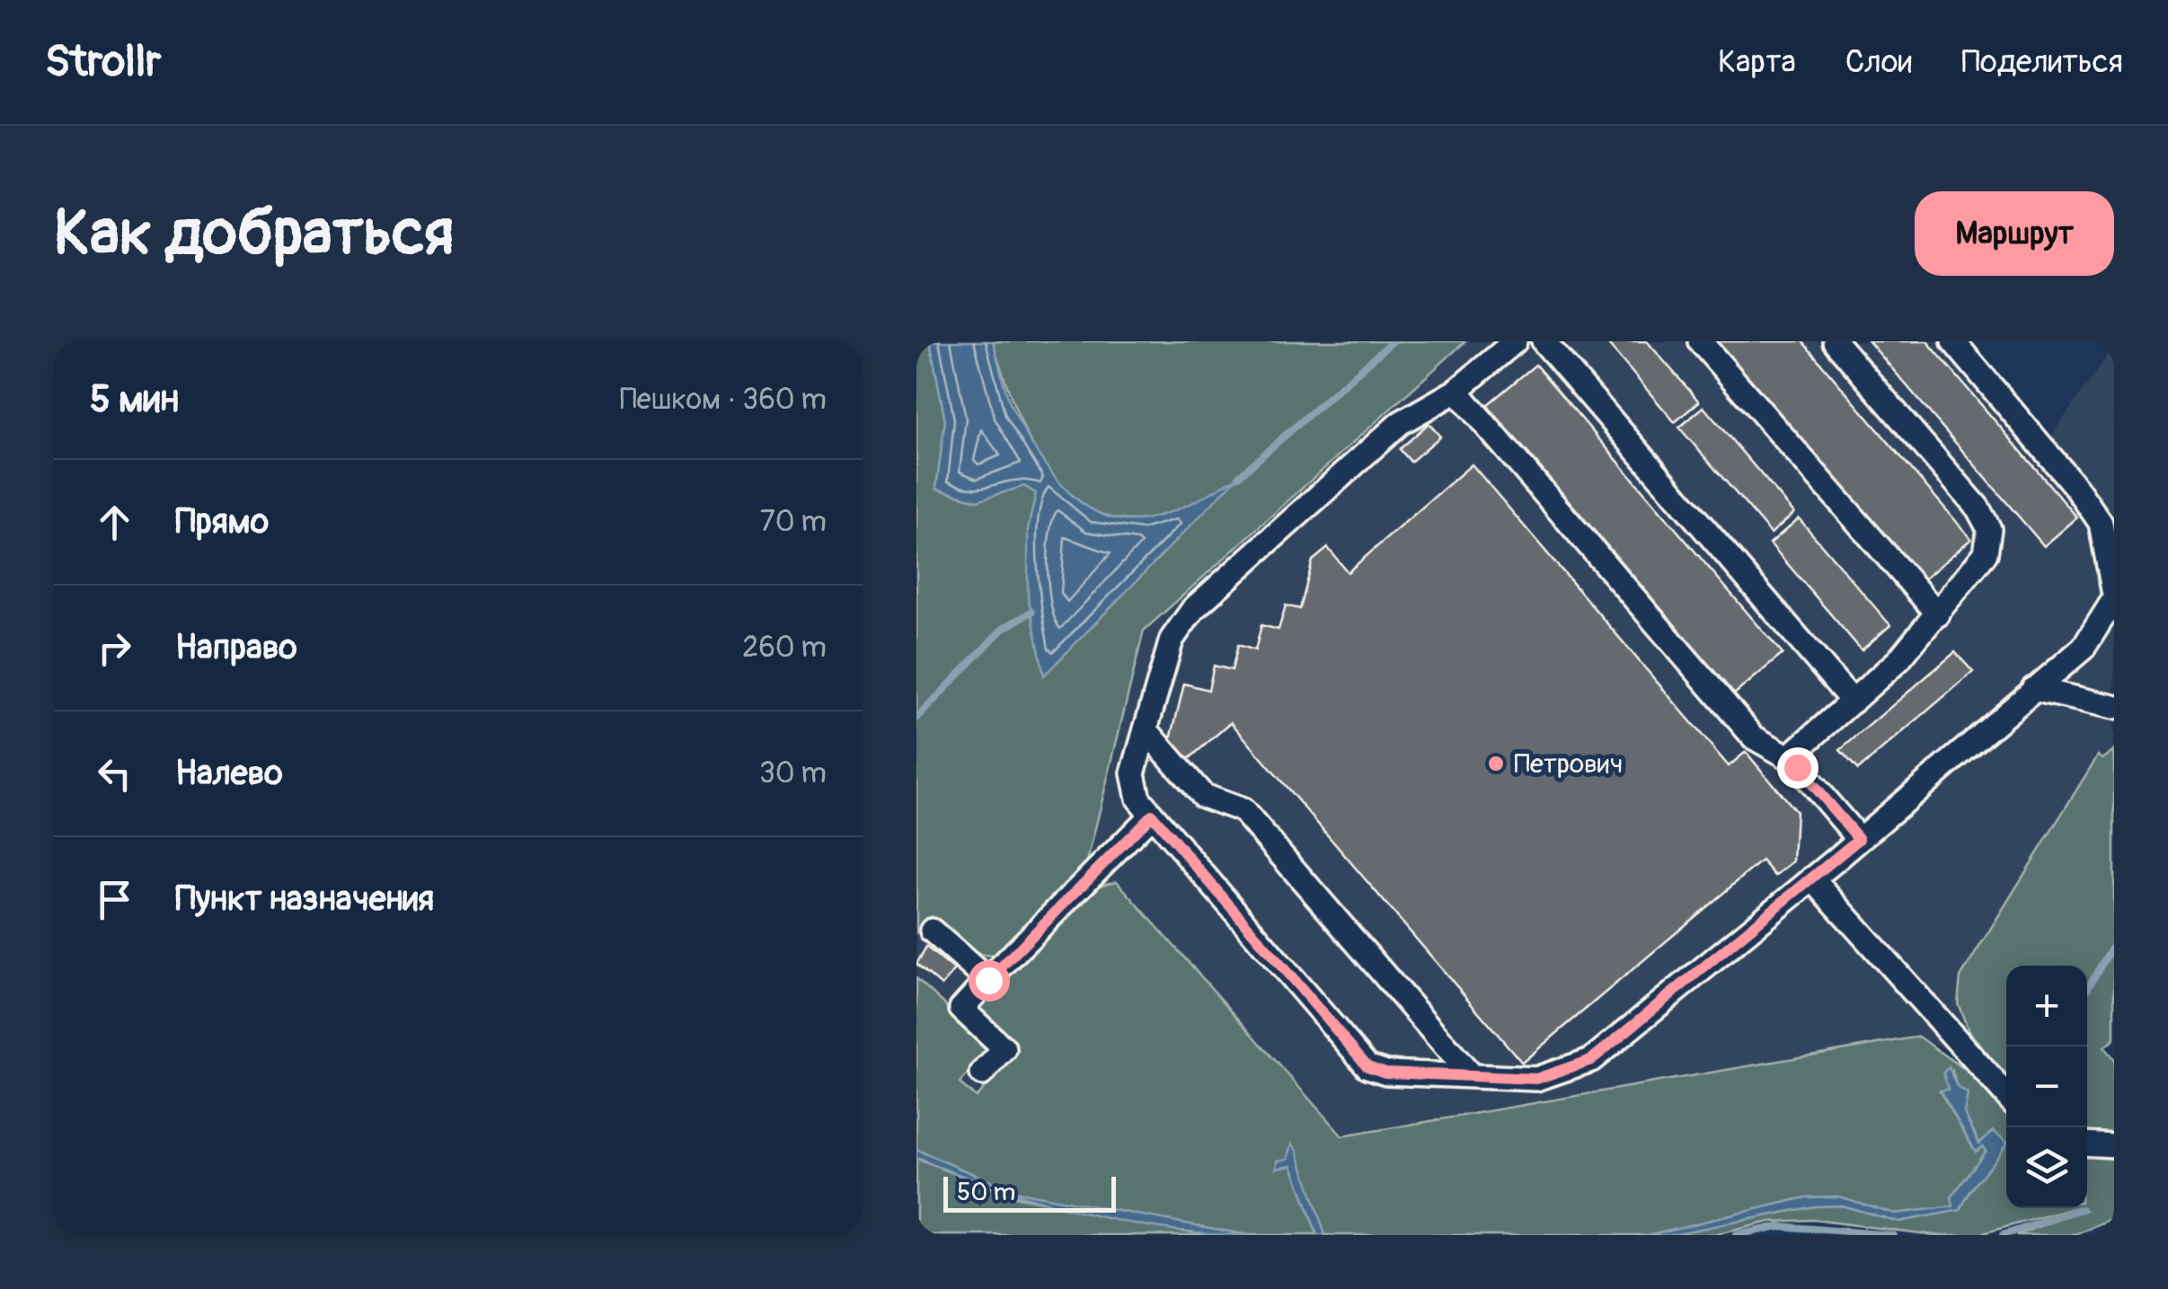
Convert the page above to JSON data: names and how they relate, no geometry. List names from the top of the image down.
{
  "places": ["Петрович"],
  "scale_bar": "50 m",
  "page": {
    "header": "Strollr",
    "nav": ["Карта", "Слои", "Поделиться"],
    "buttons": "Маршрут",
    "title": "Как добраться",
    "heading": ["5 мин", "Пешком · 360 m"],
    "list": [
      ["Прямо", "70 m"],
      ["Направо", "260 m"],
      ["Налево", "30 m"],
      "Пункт назначения"
    ],
    "map_buttons": ["+", "−"],
    "scale": "50 m"
  }
}
